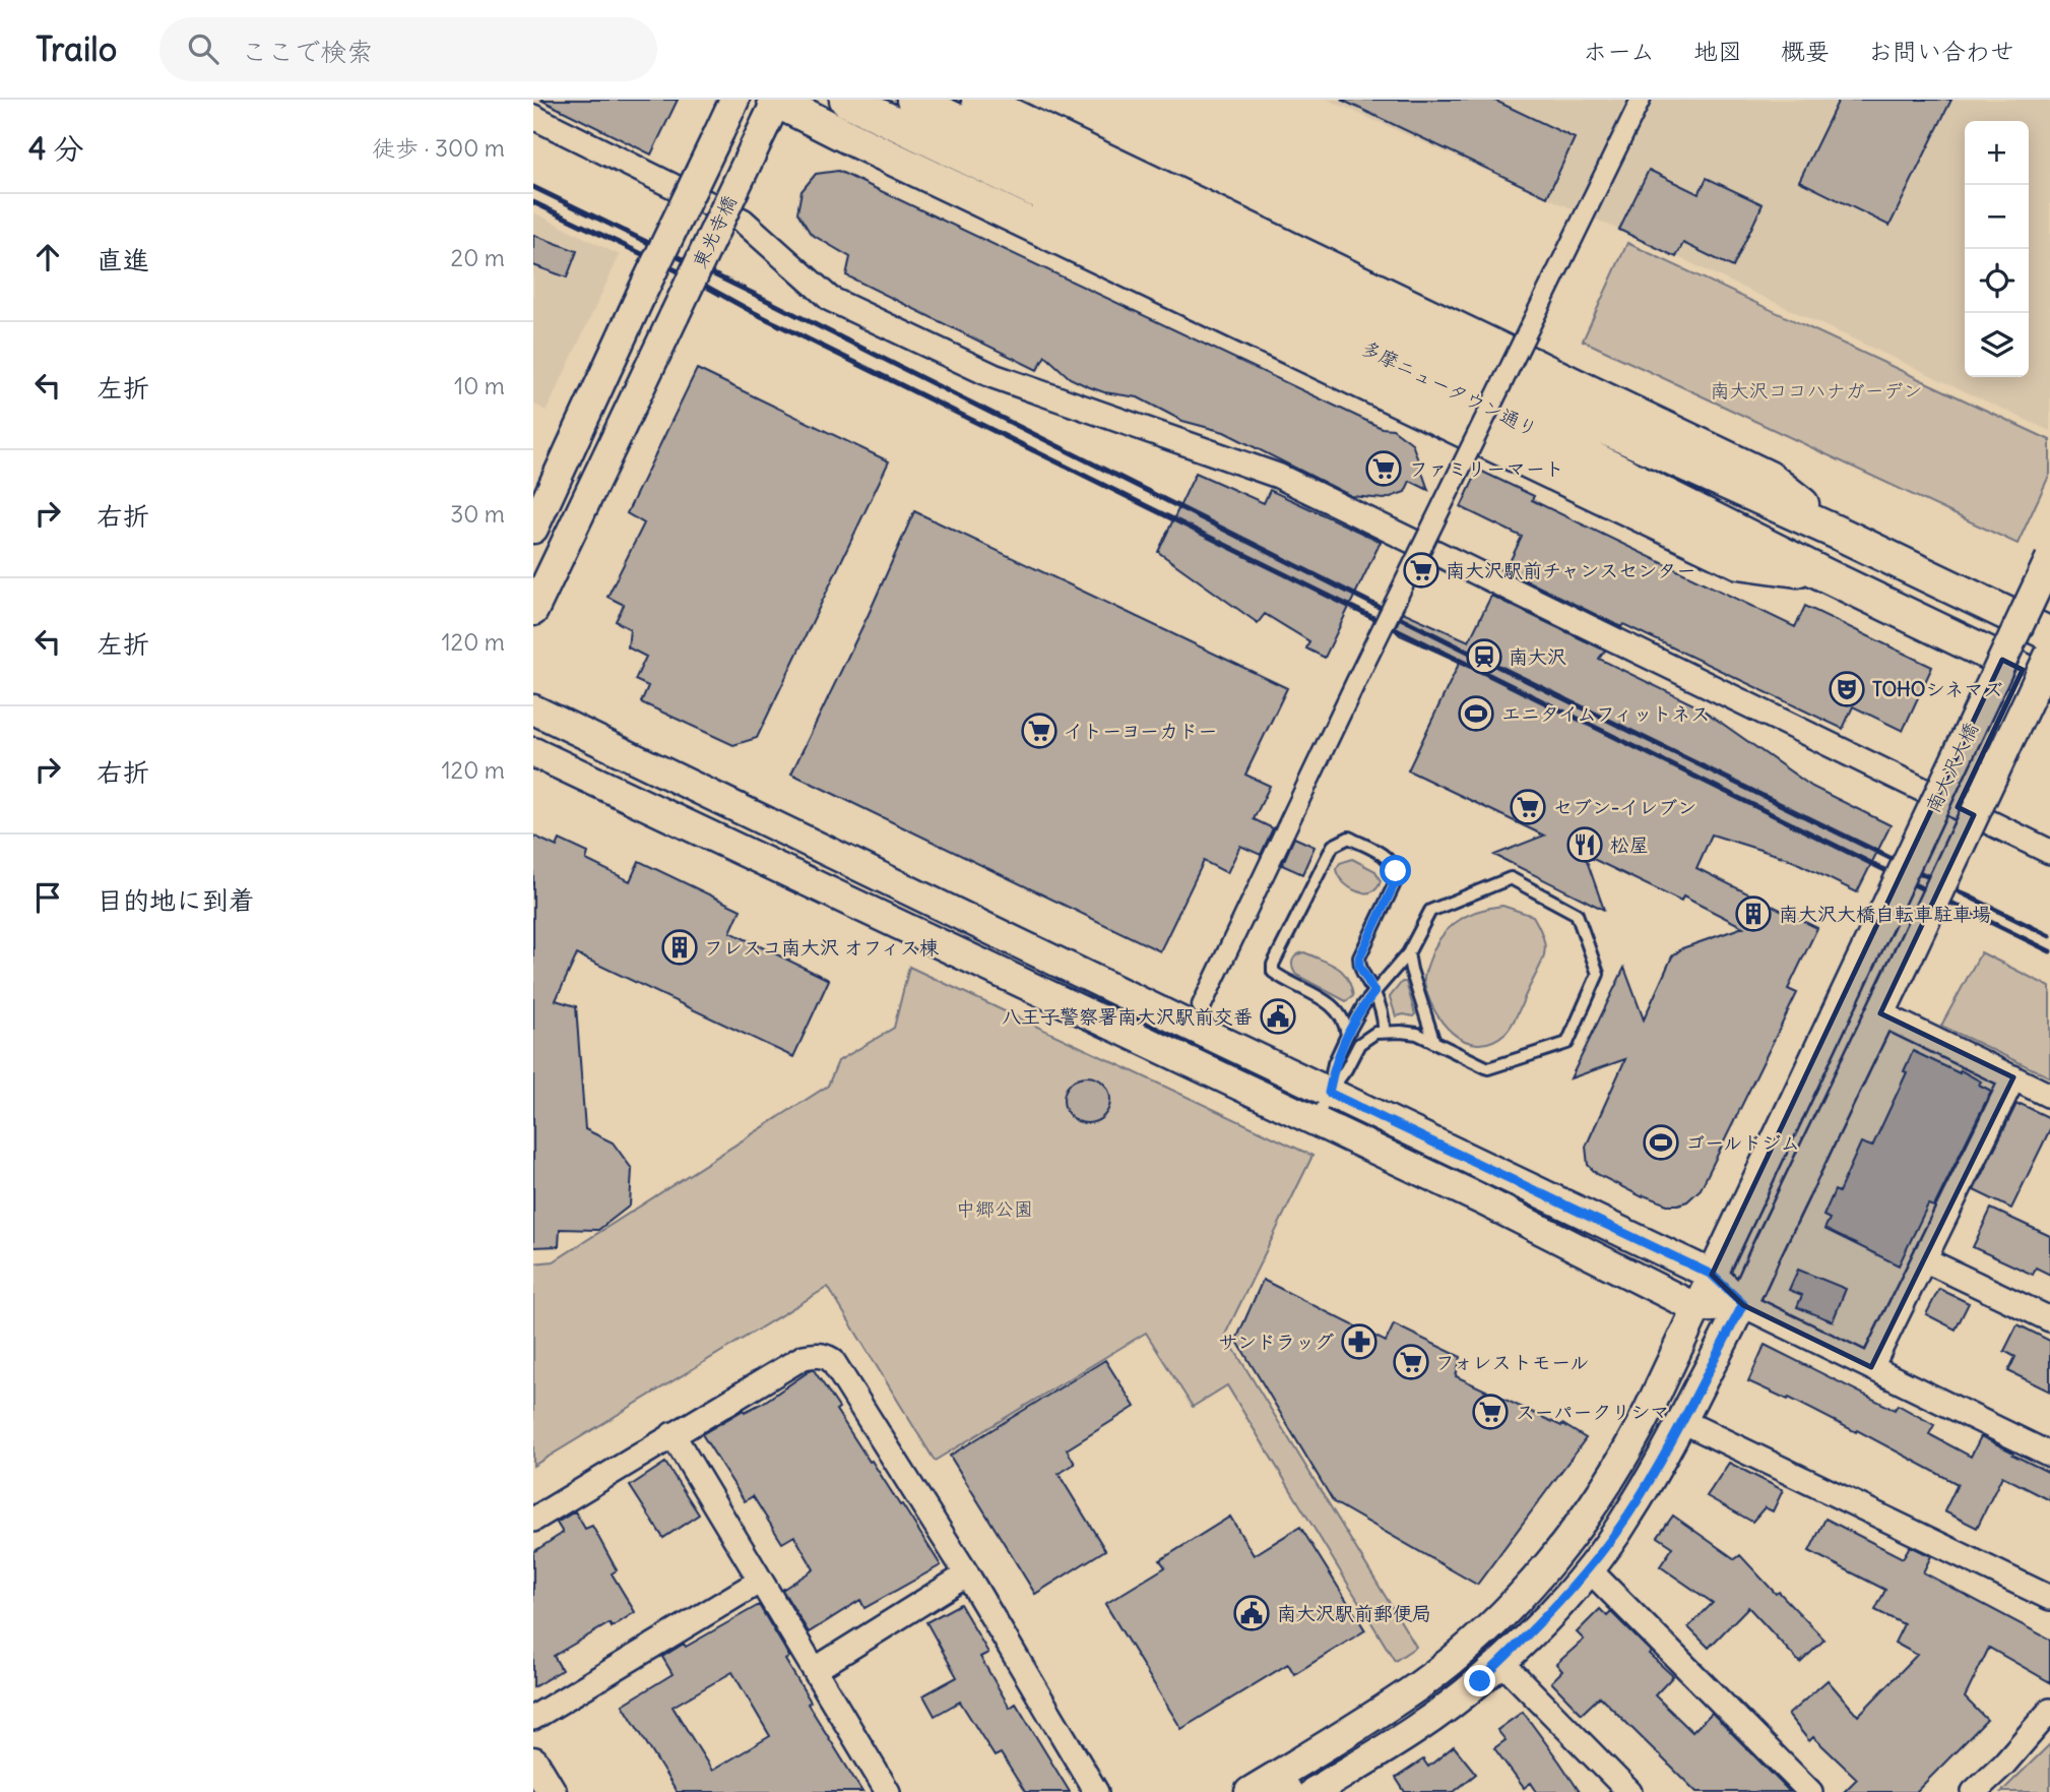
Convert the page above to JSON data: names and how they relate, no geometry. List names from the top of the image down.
{
  "streets": {
    "main road": ["多摩ニュータウン通り"],
    "street": ["東光寺橋", "南大沢大橋"]
  },
  "parks": ["南大沢ココハナガーデン", "中郷公園"],
  "places": {
    "supermarket": [
      "ファミリーマート",
      "南大沢駅前チャンスセンター",
      "イトーヨーカドー",
      "セブン-イレブン",
      "フォレストモール",
      "スーパークリシマ"
    ],
    "station": ["南大沢"],
    "theatre": ["TOHOシネマズ"],
    "sports": ["エニタイムフィットネス", "ゴールドジム"],
    "restaurant": ["松屋"],
    "building": ["南大沢大橋自転車駐車場", "フレスコ南大沢 オフィス棟"],
    "public building": ["八王子警察署南大沢駅前交番", "南大沢駅前郵便局"],
    "pharmacy": ["サンドラッグ"]
  },
  "page": {
    "header": "Trailo",
    "search": "ここで検索",
    "nav": [
      "ホーム",
      "地図",
      "概要",
      "お問い合わせ"
    ],
    "heading": ["4 分", "徒歩 · 300 m"],
    "map_buttons": ["+", "−"],
    "list": [
      ["直進", "20 m"],
      ["左折", "10 m"],
      ["右折", "30 m"],
      ["左折", "120 m"],
      ["右折", "120 m"],
      "目的地に到着"
    ]
  }
}
